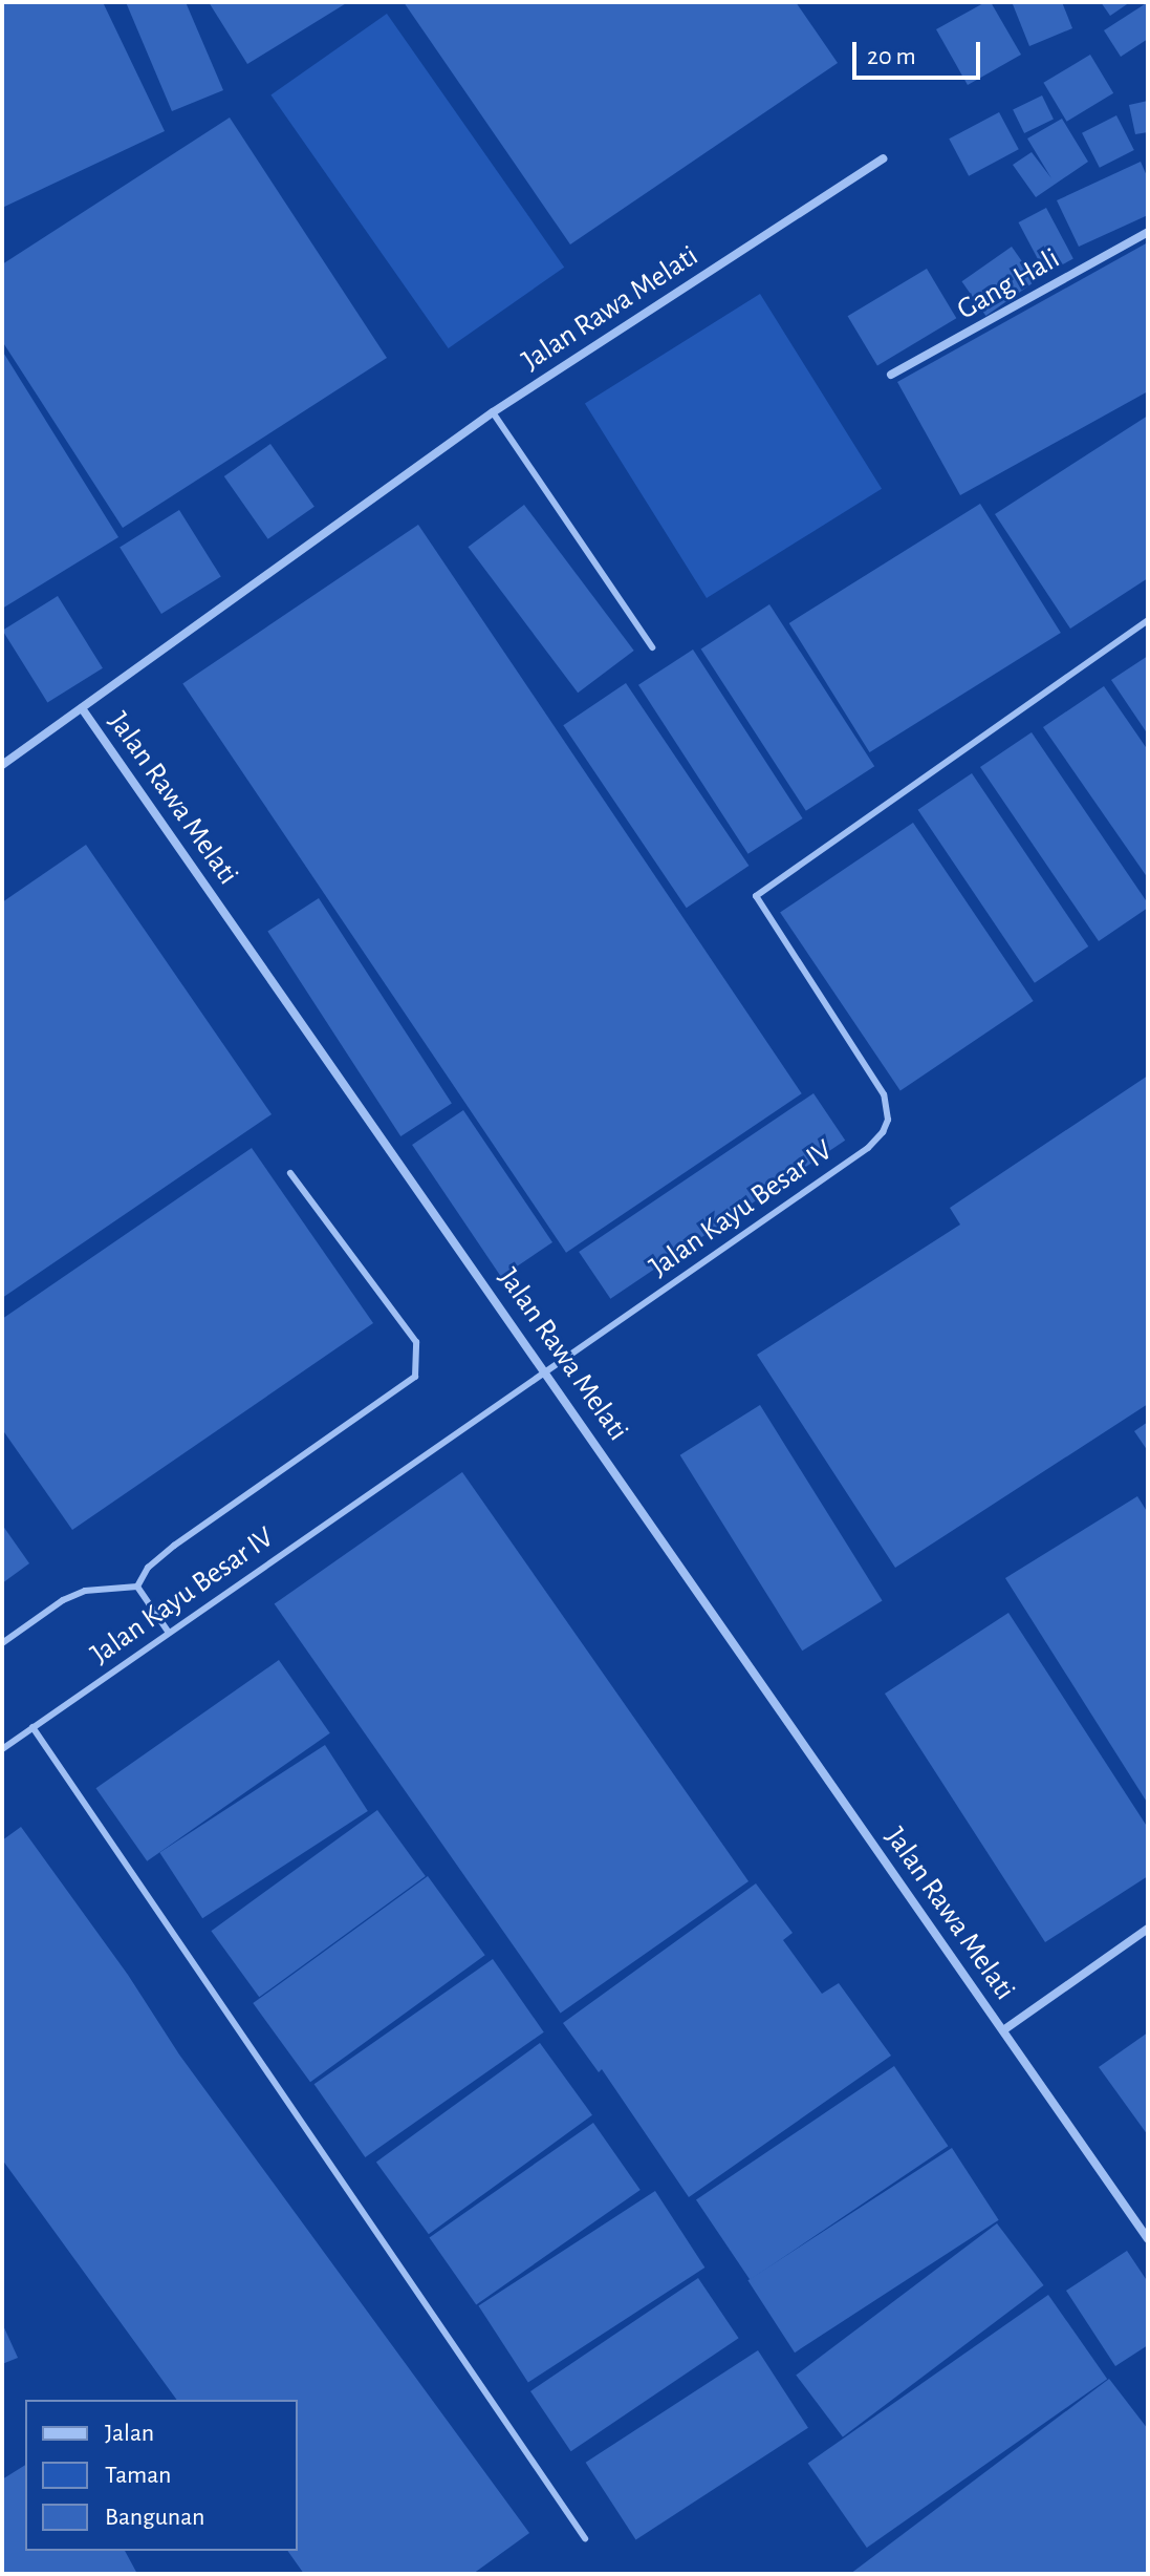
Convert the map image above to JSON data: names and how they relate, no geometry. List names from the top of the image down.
{
  "streets": {
    "street": ["Gang Hali", "Jalan Rawa Melati"],
    "lane": ["Jalan Kayu Besar IV"]
  },
  "crossings": [
    ["Jalan Rawa Melati", "Jalan Kayu Besar IV"]
  ],
  "legend": ["Jalan", "Taman", "Bangunan"],
  "scale_bar": "20 m"
}
